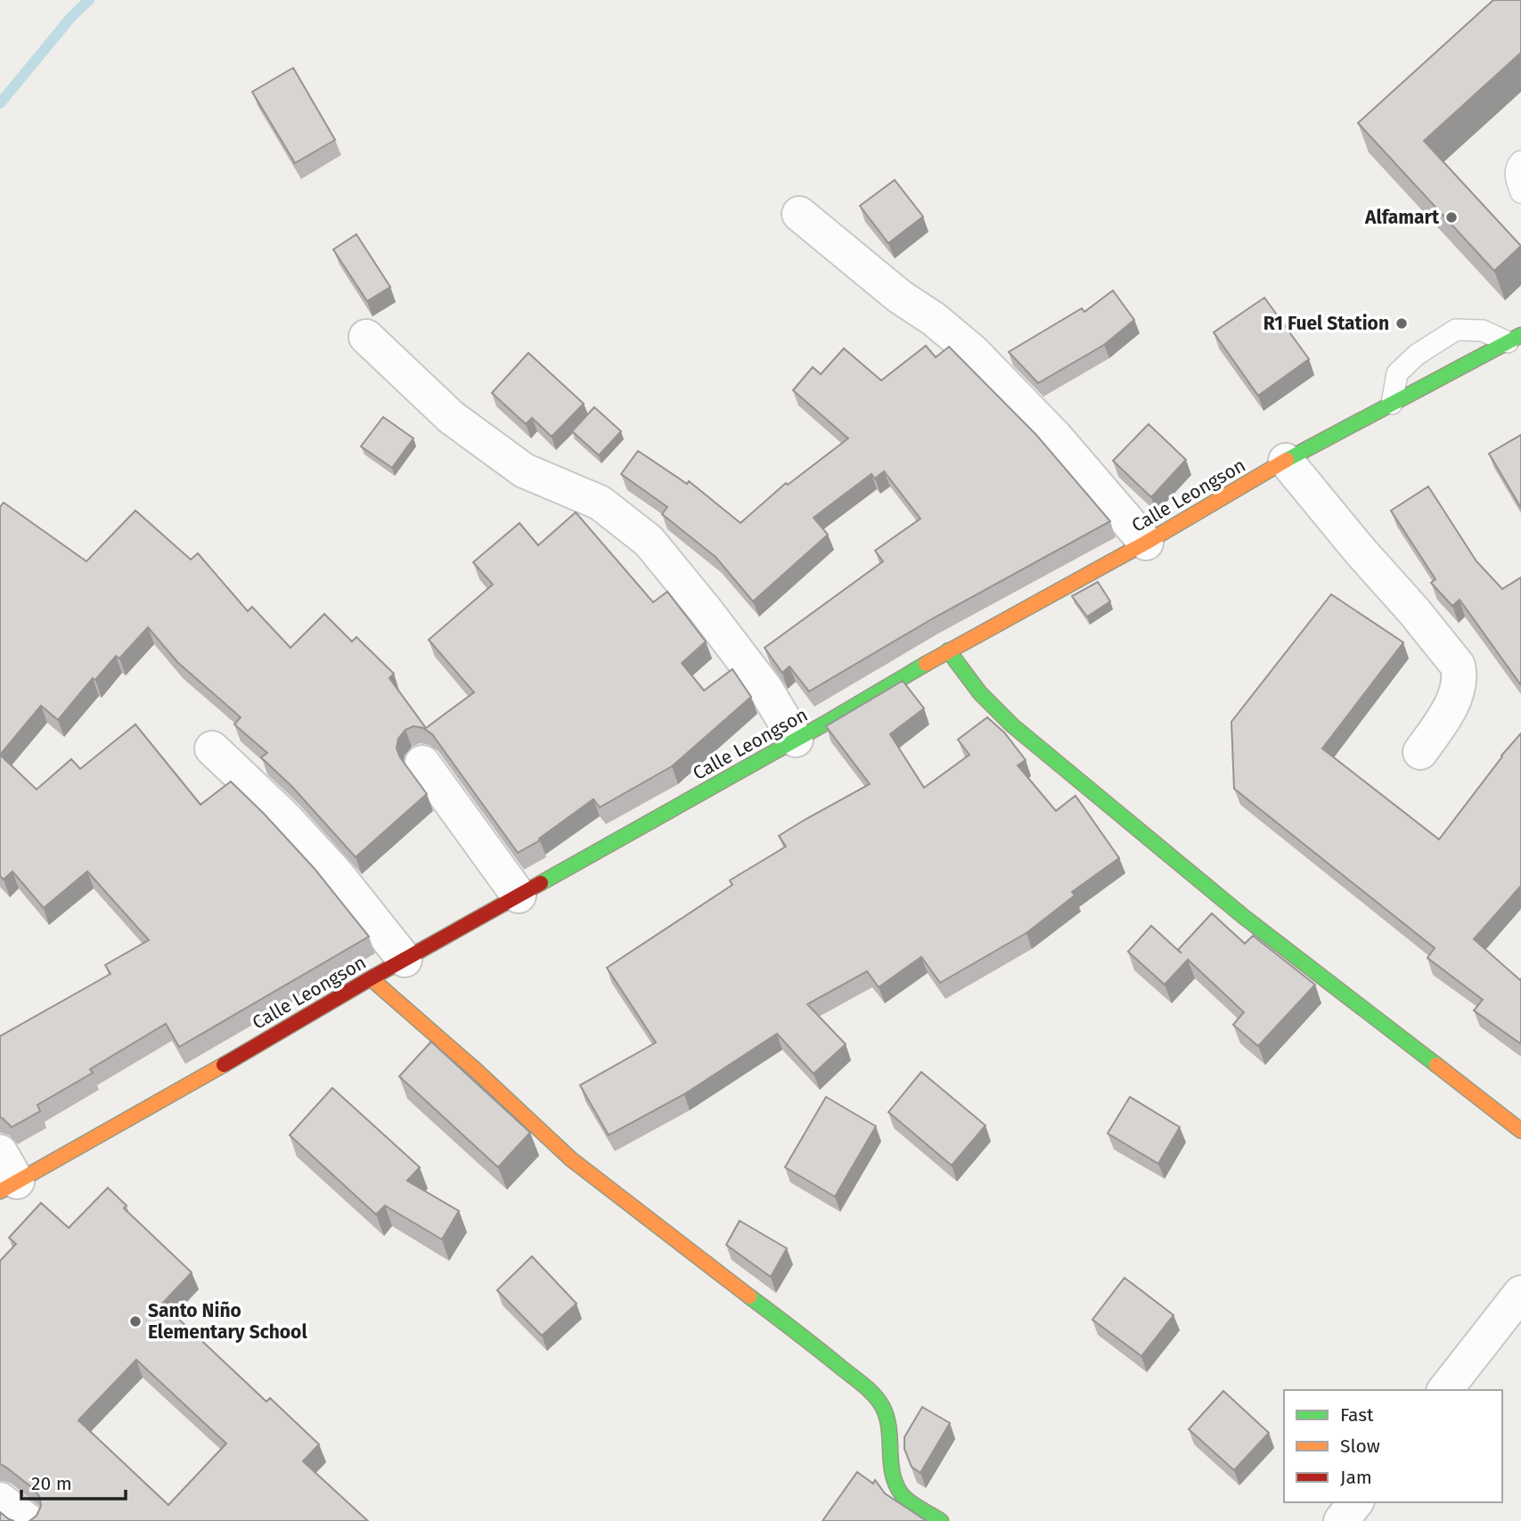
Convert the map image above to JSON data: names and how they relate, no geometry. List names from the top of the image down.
{
  "streets": {
    "main road": ["Calle Leongson"]
  },
  "places": ["Alfamart", "R1 Fuel Station", "Santo Niño Elementary School"],
  "legend": ["Fast", "Slow", "Jam"],
  "scale_bar": "20 m"
}
